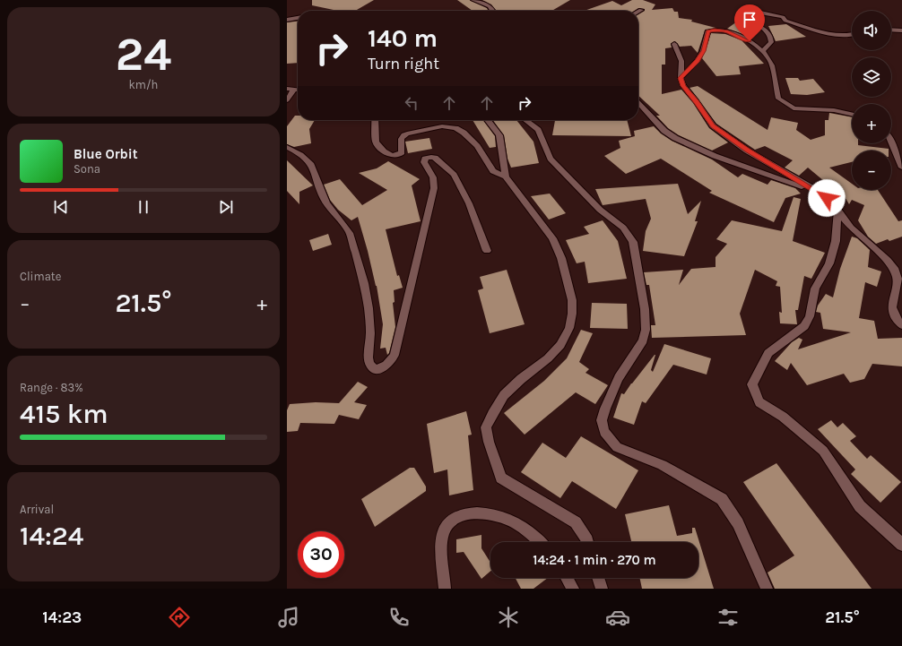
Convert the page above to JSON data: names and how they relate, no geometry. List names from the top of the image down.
{
  "page": {
    "tile": [
      ["24", "km/h"],
      "Climate",
      ["Range · 83%", "415 km"],
      ["Arrival", "14:24"]
    ],
    "map_buttons": ["+", "−"],
    "turn": ["140 m", "Turn right"],
    "song": ["Blue Orbit", "Sona"],
    "heat": ["−", "21.5°", "+"],
    "limit": "30",
    "trip": "14:24 · 1 min · 270 m",
    "tabs": ["14:23", "21.5°"]
  }
}
